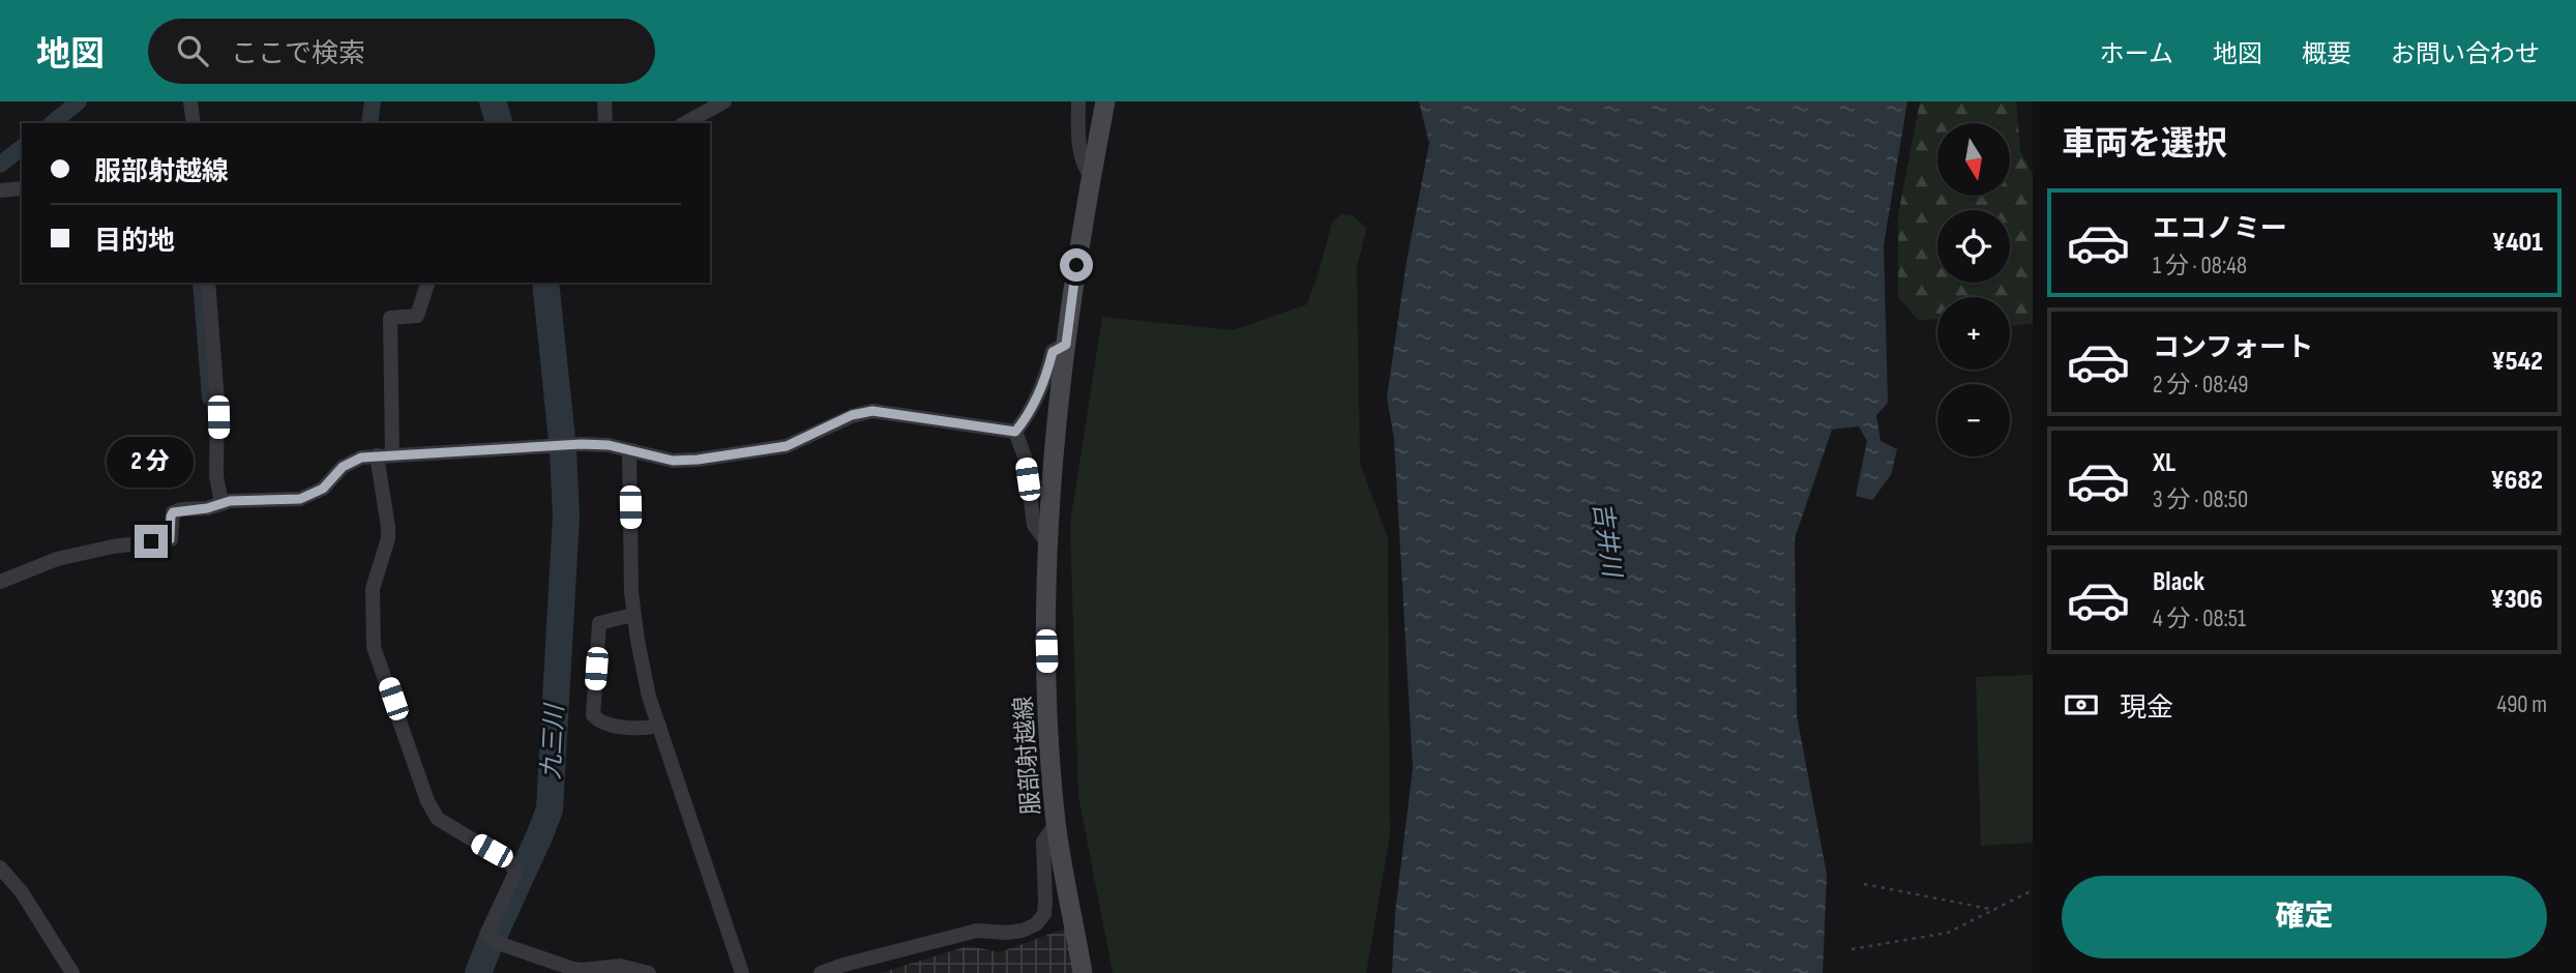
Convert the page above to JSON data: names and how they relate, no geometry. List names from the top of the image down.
{
  "streets": {
    "main road": ["服部射越線"]
  },
  "water": ["吉井川", "九三川"],
  "north": "bottom",
  "page": {
    "header": "地図",
    "search": "ここで検索",
    "nav": [
      "ホーム",
      "地図",
      "概要",
      "お問い合わせ"
    ],
    "heading": "車両を選択",
    "map_buttons": ["+", "−"],
    "banner": ["服部射越線", "目的地"],
    "list": [
      {
        "name": "エコノミー",
        "note": "1 分 · 08:48",
        "value": "¥401"
      },
      {
        "name": "コンフォート",
        "note": "2 分 · 08:49",
        "value": "¥542"
      },
      {
        "name": "XL",
        "note": "3 分 · 08:50",
        "value": "¥682"
      },
      {
        "name": "Black",
        "note": "4 分 · 08:51",
        "value": "¥306"
      }
    ],
    "bubble": "2 分",
    "pay": ["現金", "490 m"],
    "buttons": "確定"
  }
}
